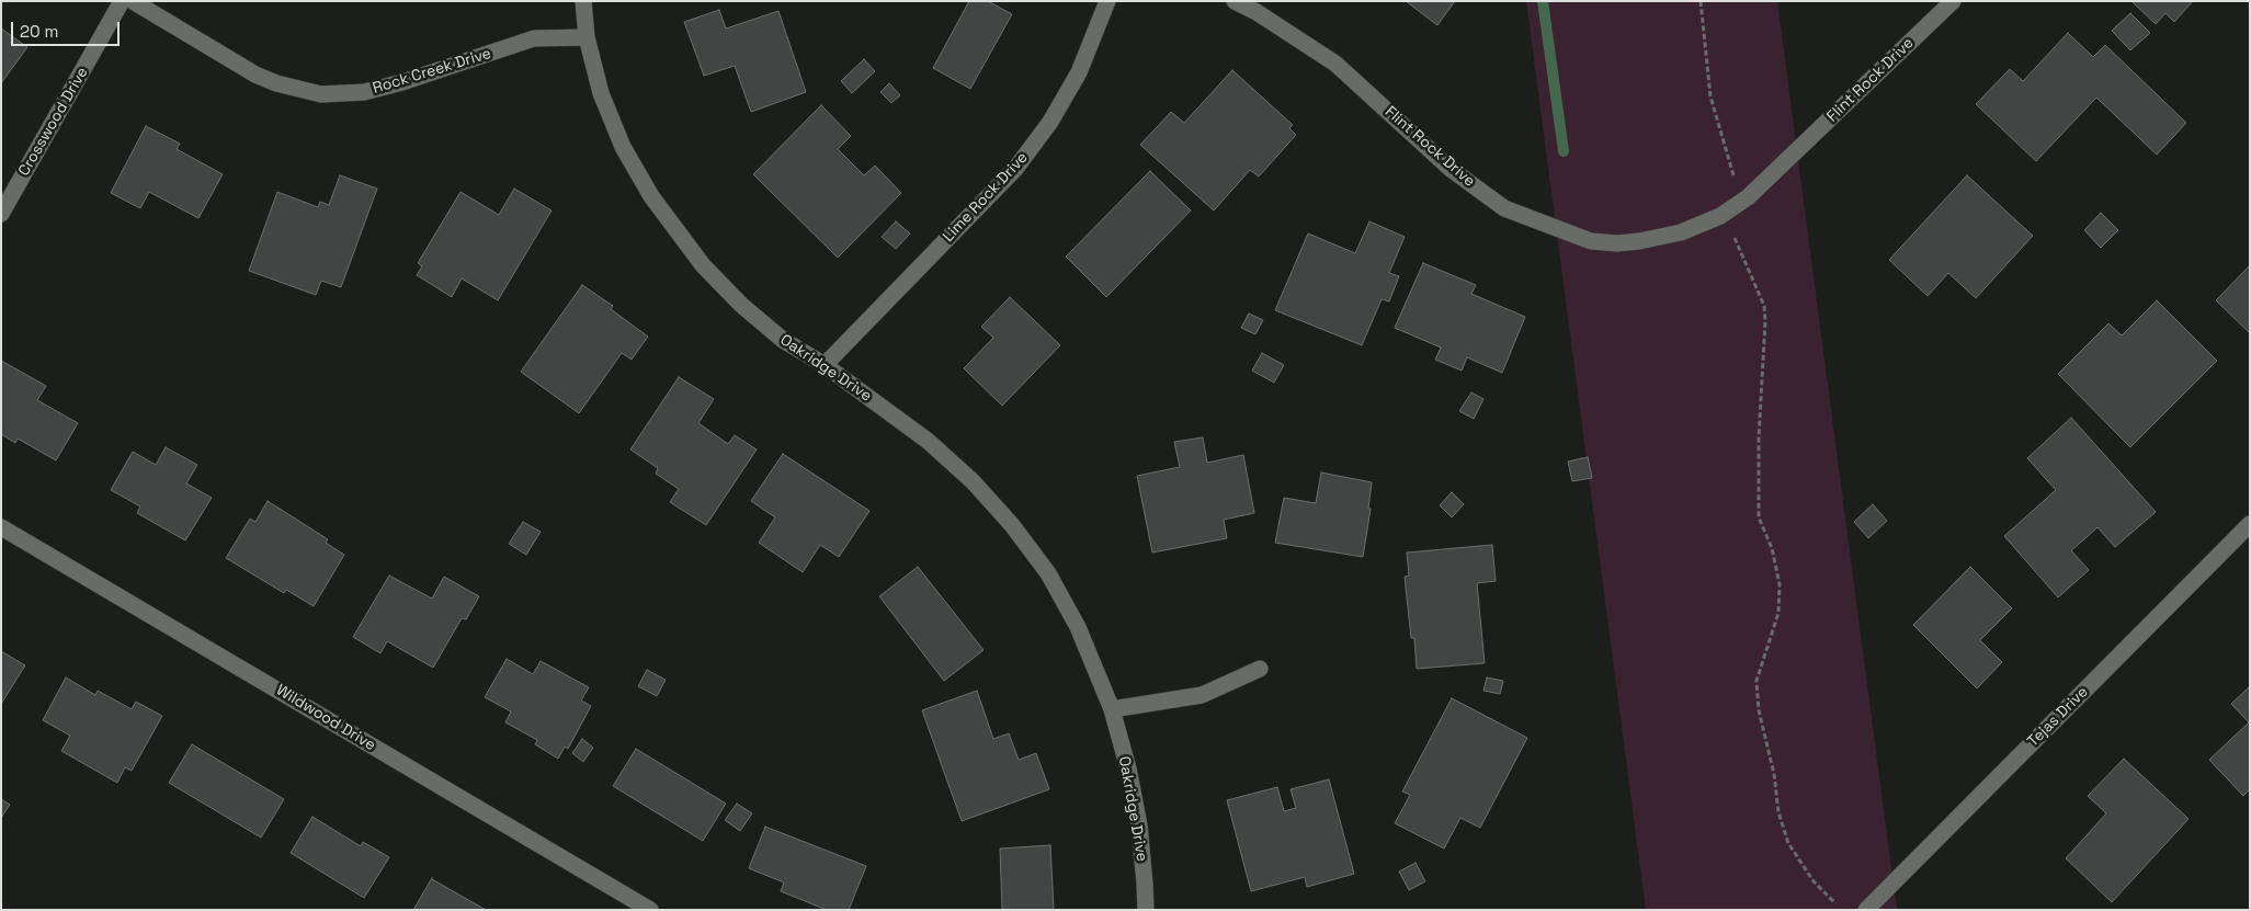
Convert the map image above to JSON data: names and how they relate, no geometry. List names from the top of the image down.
{
  "streets": {
    "street": [
      "Rock Creek Drive",
      "Flint Rock Drive",
      "Crosswood Drive",
      "Lime Rock Drive",
      "Oakridge Drive",
      "Tejas Drive",
      "Wildwood Drive"
    ]
  },
  "crossings": [
    ["Rock Creek Drive", "Oakridge Drive"],
    ["Lime Rock Drive", "Oakridge Drive"]
  ],
  "scale_bar": "20 m"
}
